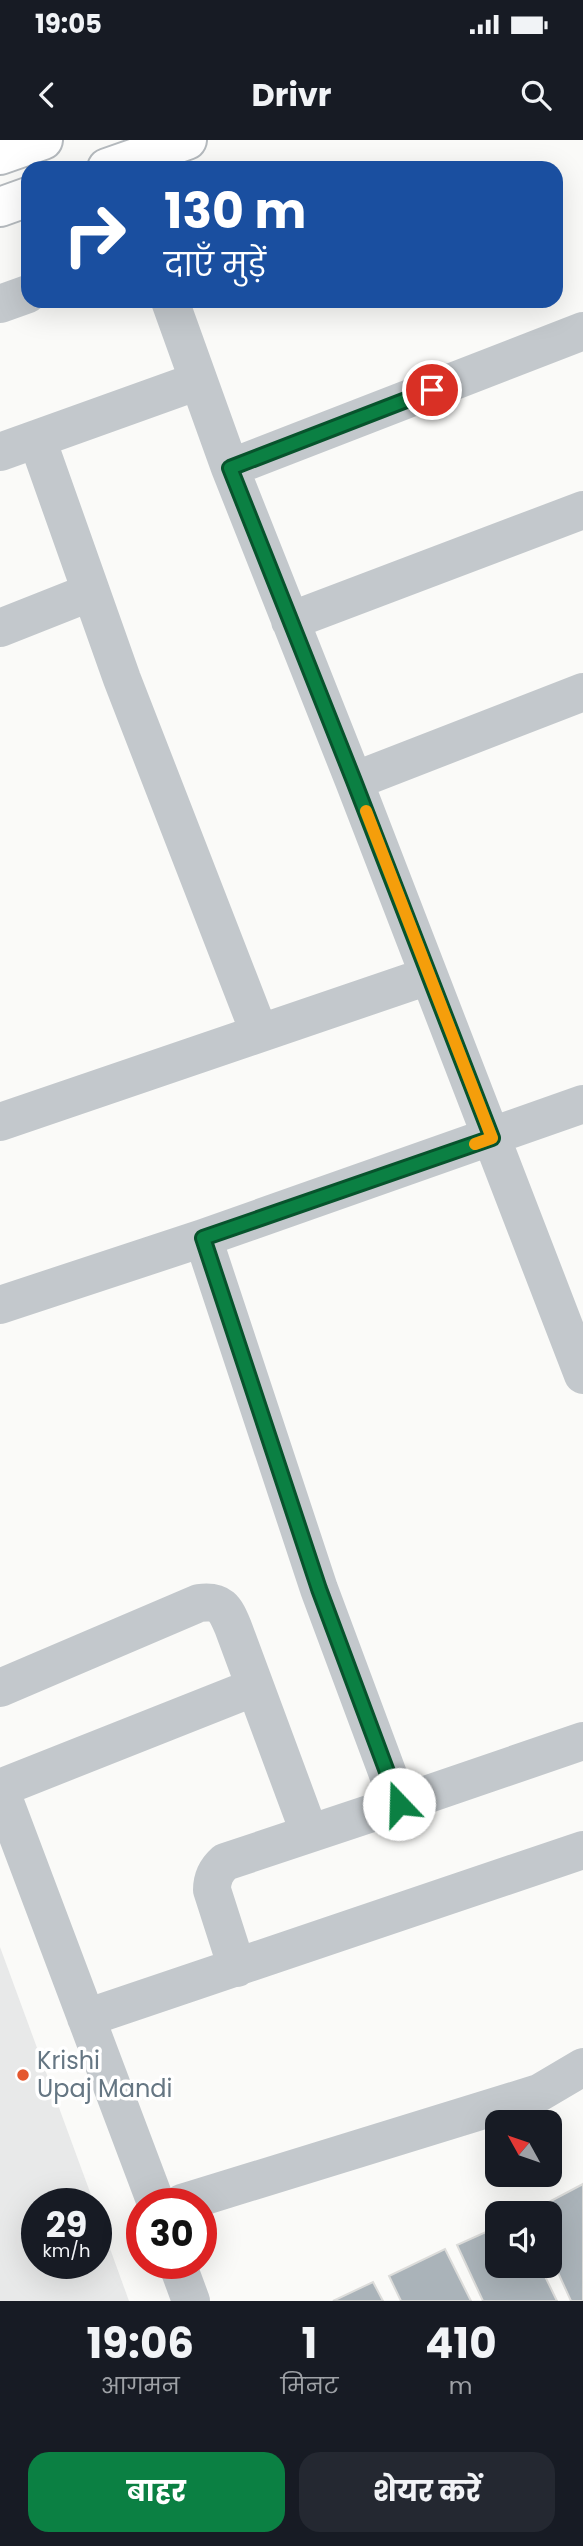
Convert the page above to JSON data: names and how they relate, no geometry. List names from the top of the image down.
{
  "places": ["Krishi Upaj Mandi"],
  "north": "top left",
  "page": {
    "status": "19:05",
    "header": "Drivr",
    "turn": ["130 m", "दाएँ मुड़ें"],
    "speed": "29 km/h",
    "limit": "30",
    "eta": [
      "19:06",
      "आगमन",
      "1",
      "मिनट",
      "410",
      "m"
    ],
    "buttons": ["बाहर", "शेयर करें"]
  }
}
